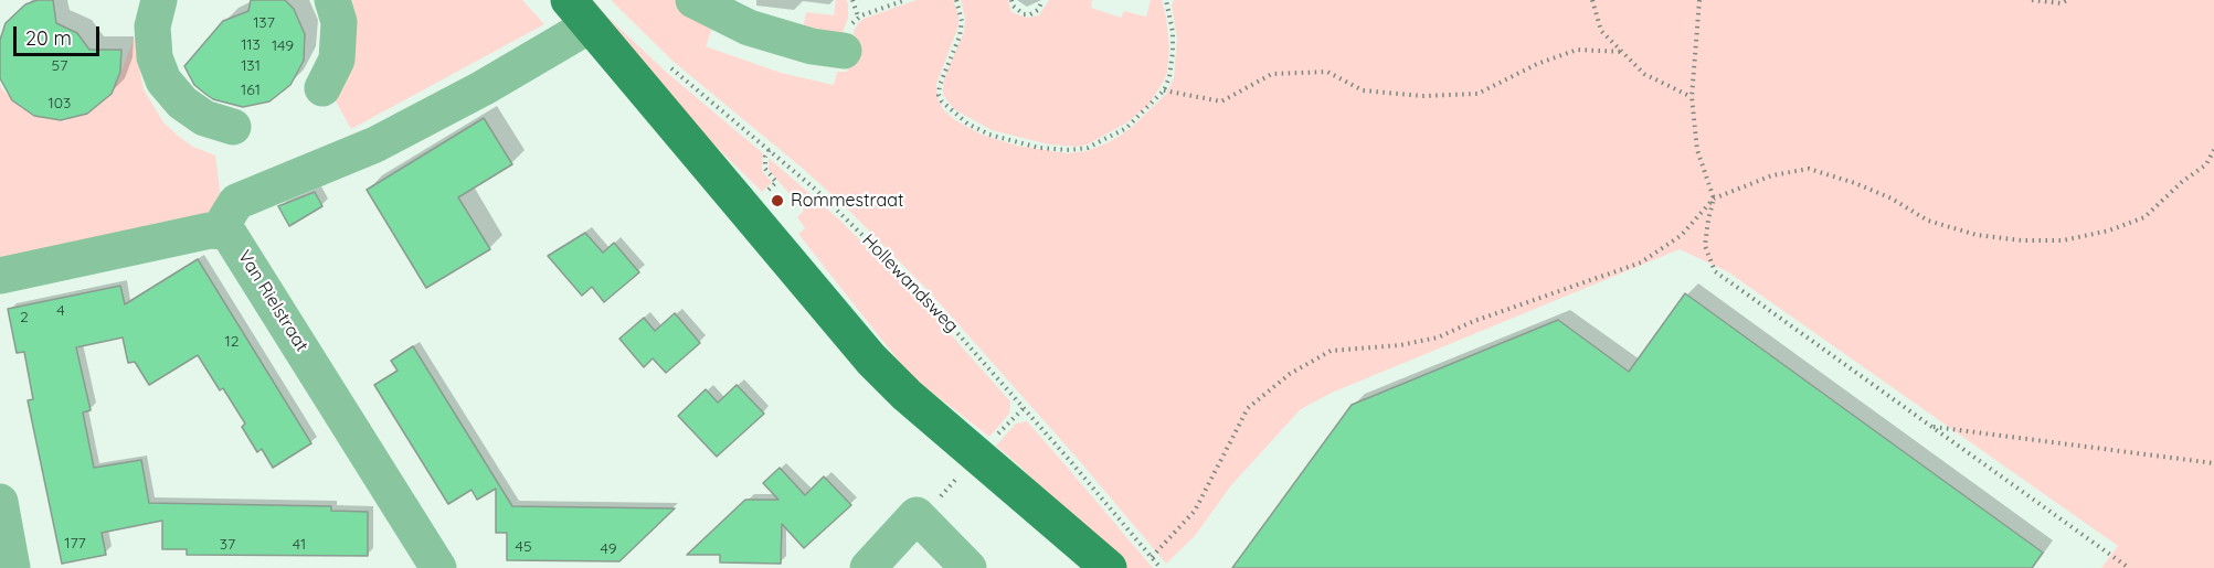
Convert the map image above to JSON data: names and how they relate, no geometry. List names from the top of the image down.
{
  "streets": {
    "street": ["Van Rielstraat"],
    "path": ["Hollewandsweg"]
  },
  "places": ["Rommestraat"],
  "house_numbers": [
    "137",
    "113",
    "149",
    "57",
    "131",
    "161",
    "103",
    "4",
    "2",
    "12",
    "177",
    "37",
    "41",
    "45",
    "49"
  ],
  "scale_bar": "20 m"
}
